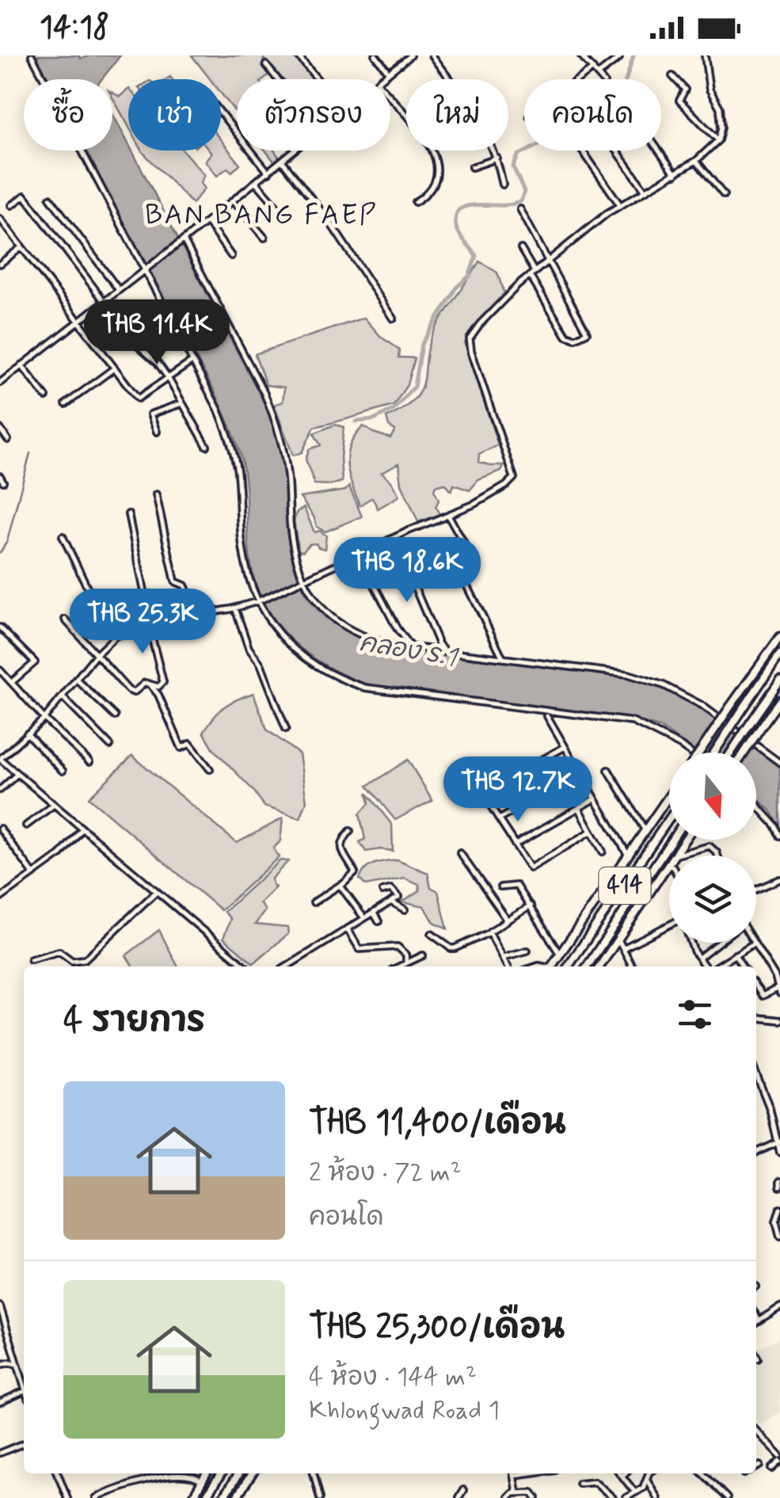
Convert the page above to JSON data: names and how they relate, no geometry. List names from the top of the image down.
{
  "streets": {
    "main road": ["414"]
  },
  "districts": ["BAN BANG FAEP"],
  "water": ["คลอง ร.1"],
  "north": "bottom",
  "page": {
    "status": "14:18",
    "chip": [
      "ซื้อ",
      "เช่า",
      "ตัวกรอง",
      "ใหม่",
      "คอนโด"
    ],
    "price": [
      "THB 11.4K",
      "THB 18.6K",
      "THB 25.3K",
      "THB 12.7K"
    ],
    "heading": "4 รายการ",
    "list": [
      {
        "name": "THB 11,400/เดือน",
        "note": "2 ห้อง · 72 m² · คอนโด"
      },
      {
        "name": "THB 25,300/เดือน",
        "note": "4 ห้อง · 144 m² · Khlongwad Road 1"
      }
    ]
  }
}
